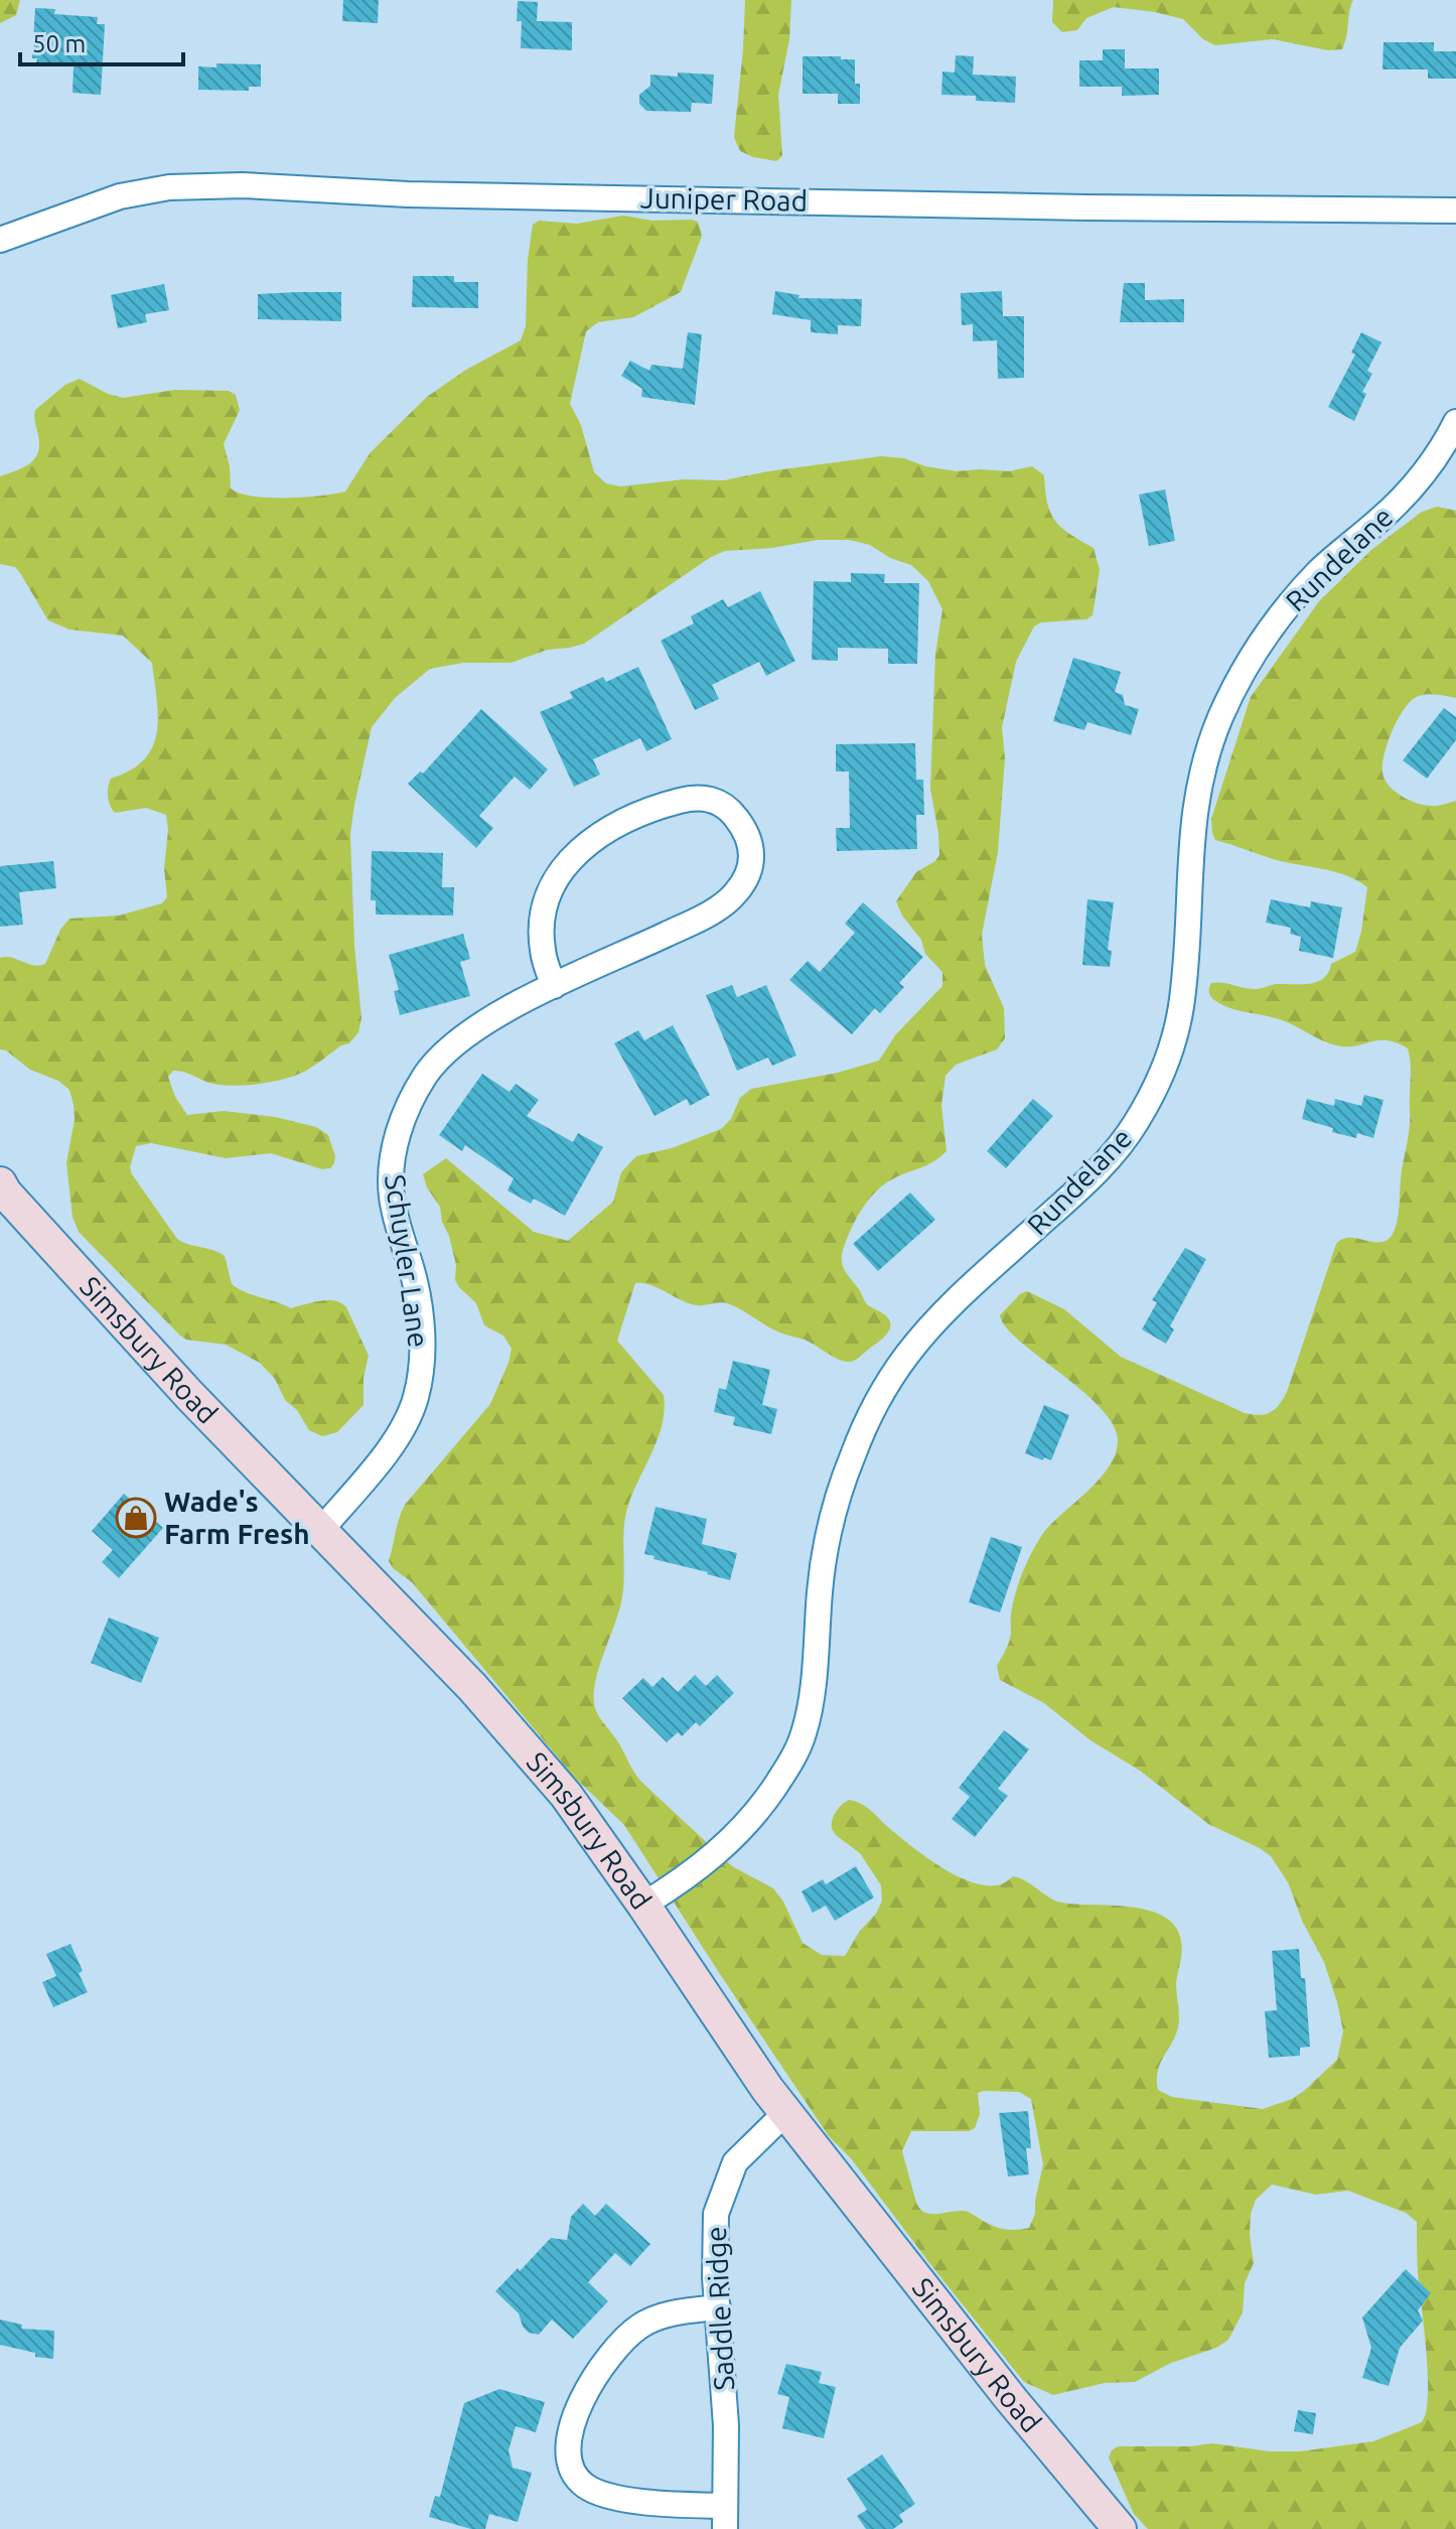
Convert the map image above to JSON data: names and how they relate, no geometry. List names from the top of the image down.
{
  "streets": {
    "main road": ["Simsbury Road"],
    "street": [
      "Juniper Road",
      "Rundelane",
      "Schuyler Lane",
      "Saddle Ridge"
    ]
  },
  "crossings": [
    ["Rundelane", "Simsbury Road"],
    ["Schuyler Lane", "Simsbury Road"],
    ["Simsbury Road", "Saddle Ridge"]
  ],
  "places": {
    "shop": ["Wade's Farm Fresh"]
  },
  "scale_bar": "50 m"
}
